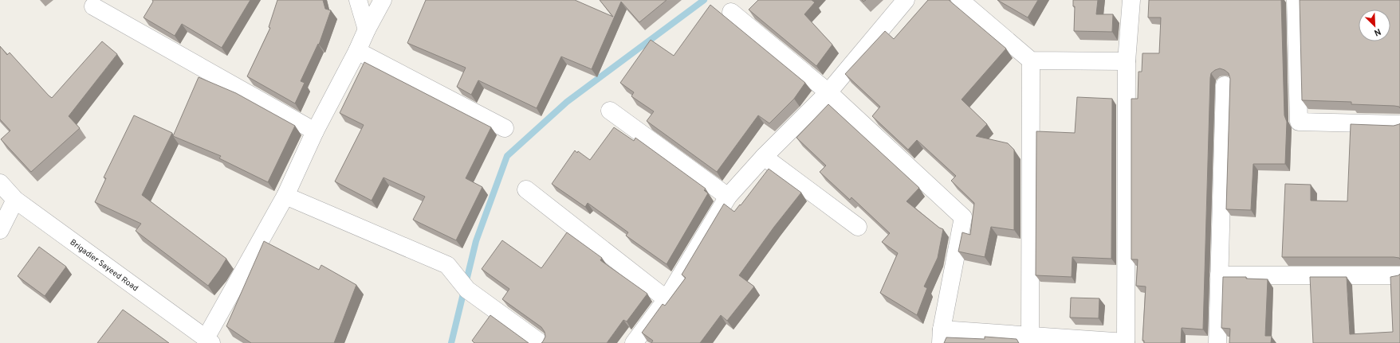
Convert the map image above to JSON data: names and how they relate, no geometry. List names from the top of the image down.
{
  "streets": {
    "street": ["Brigadier Sayeed Road"]
  },
  "north": "bottom right"
}
